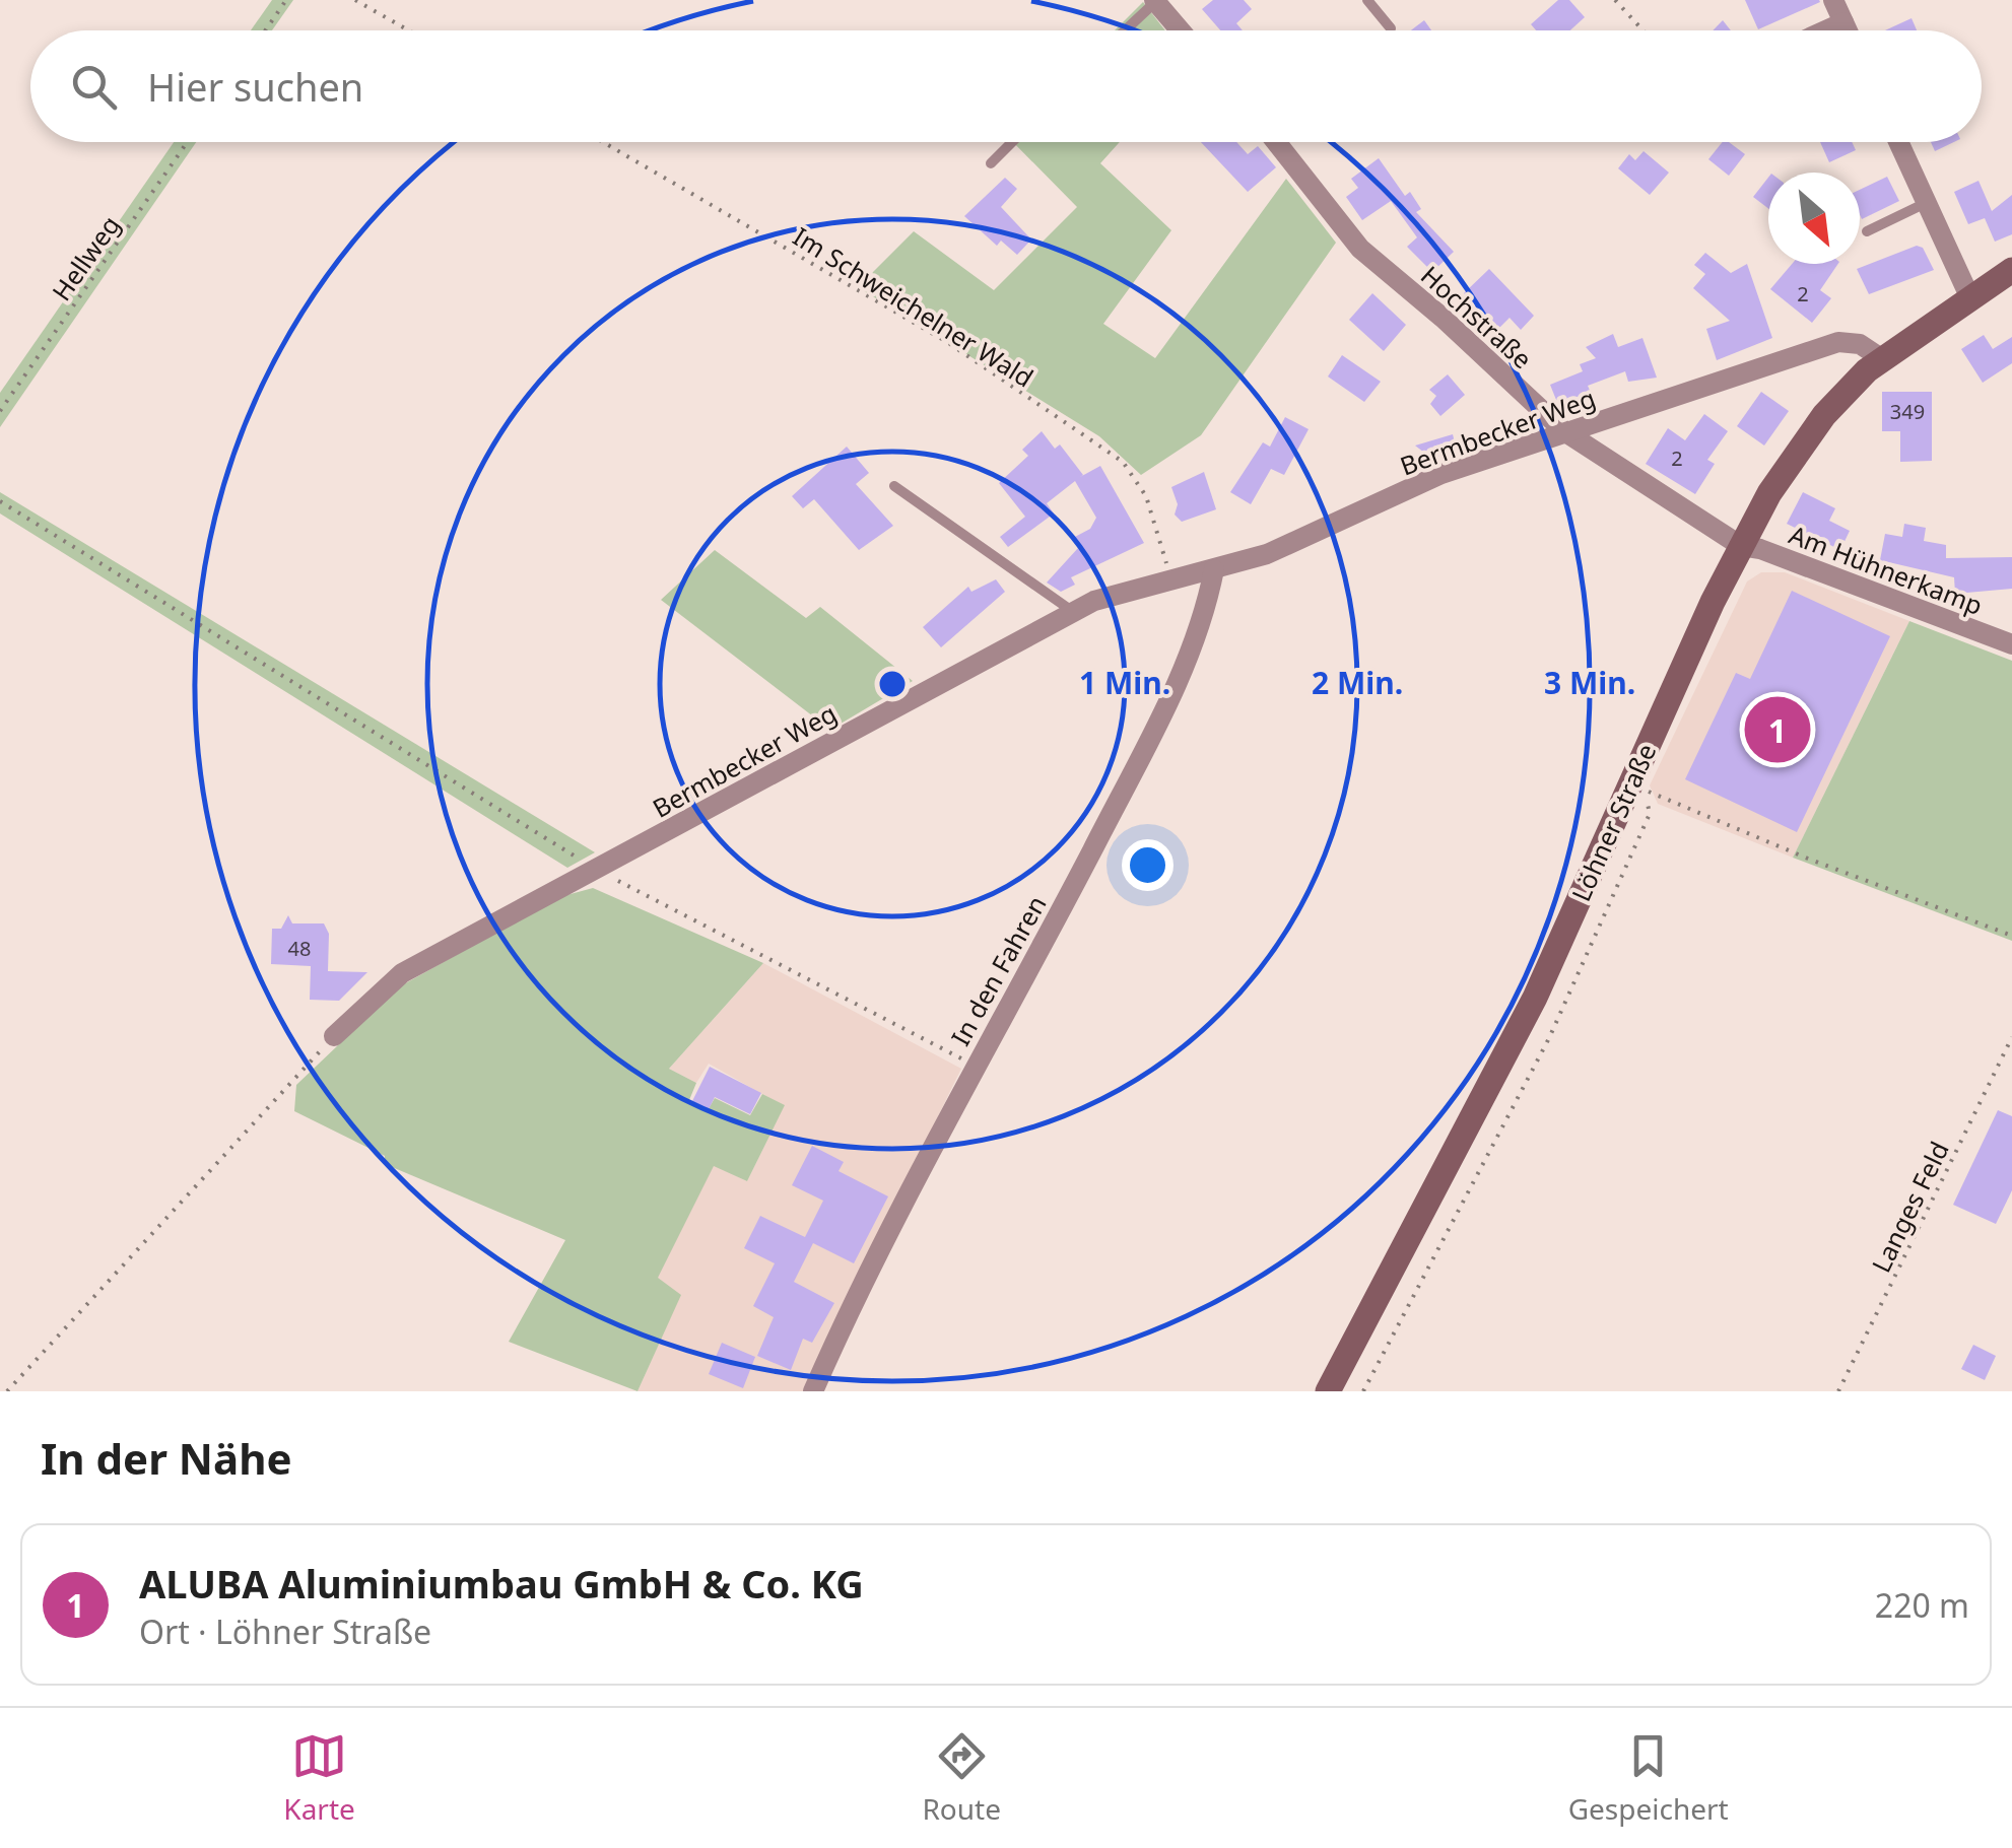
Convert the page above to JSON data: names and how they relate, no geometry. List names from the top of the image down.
{
  "streets": {
    "main road": ["Löhner Straße"],
    "street": [
      "Hochstraße",
      "Bermbecker Weg",
      "Am Hühnerkamp",
      "In den Fahren"
    ],
    "path": ["Hellweg", "Im Schweichelner Wald", "Langes Feld"]
  },
  "crossings": [
    ["Im Schweichelner Wald", "Bermbecker Weg"],
    ["Hochstraße", "Bermbecker Weg"],
    ["Hochstraße", "Am Hühnerkamp"],
    ["Hochstraße", "Löhner Straße"],
    ["Bermbecker Weg", "Löhner Straße"],
    ["Bermbecker Weg", "In den Fahren"],
    ["Am Hühnerkamp", "Löhner Straße"]
  ],
  "house_numbers": [
    "2",
    "349",
    "2",
    "48"
  ],
  "north": "bottom right",
  "page": {
    "search": "Hier suchen",
    "pins": "1",
    "heading": "In der Nähe",
    "list": [
      {
        "mark": "1",
        "name": "ALUBA Aluminiumbau GmbH & Co. KG",
        "note": "Ort · Löhner Straße",
        "value": "220 m"
      }
    ],
    "nav": ["Karte", "Route", "Gespeichert"]
  },
  "rings": ["1 Min.", "2 Min.", "3 Min."]
}
